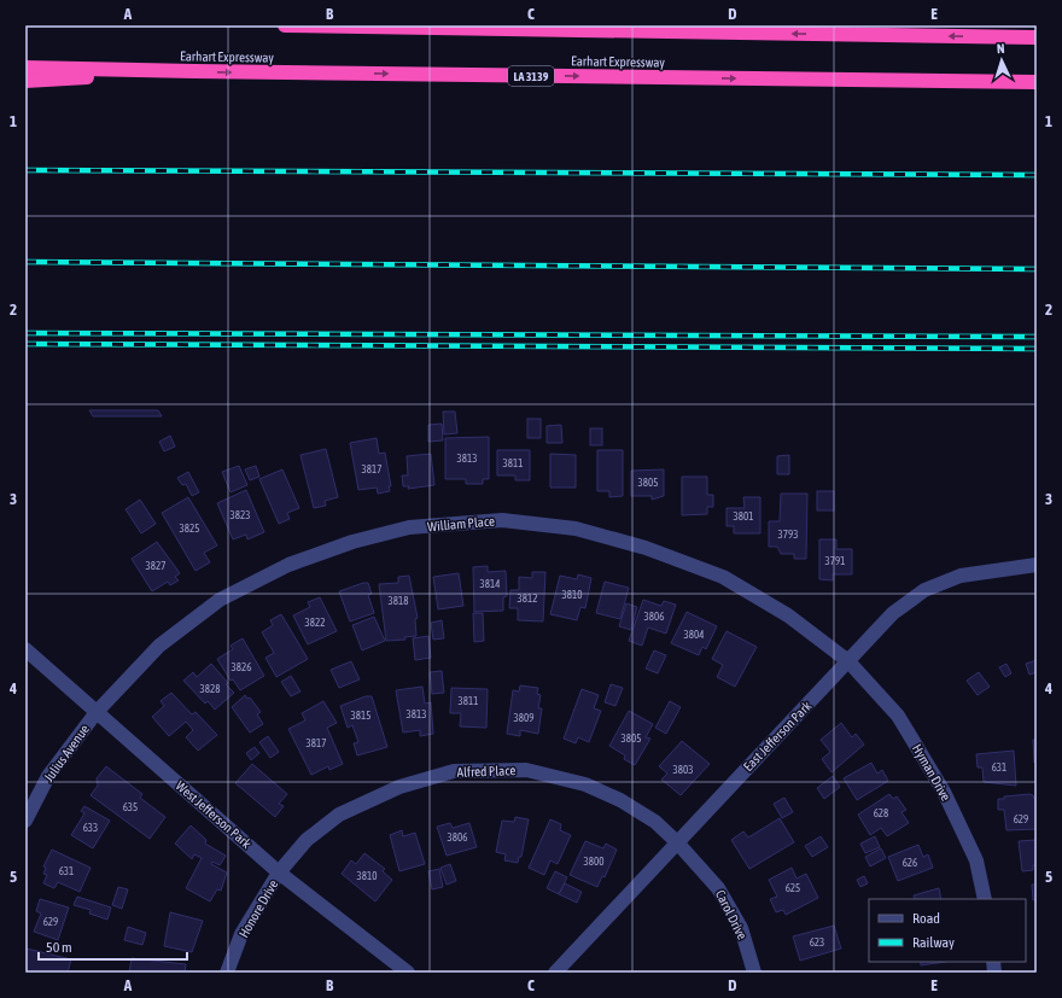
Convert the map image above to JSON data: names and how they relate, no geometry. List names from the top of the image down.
{
  "streets": {
    "highway": ["Earhart Expressway", "LA 3139"],
    "street": [
      "William Place",
      "East Jefferson Park",
      "Julius Avenue",
      "Alfred Place",
      "Hyman Drive",
      "West Jefferson Park",
      "Honore Drive",
      "Carol Drive"
    ]
  },
  "crossings": [
    ["William Place", "East Jefferson Park"],
    ["William Place", "Julius Avenue"],
    ["William Place", "Hyman Drive"],
    ["William Place", "West Jefferson Park"],
    ["East Jefferson Park", "Alfred Place"],
    ["East Jefferson Park", "Hyman Drive"],
    ["East Jefferson Park", "Carol Drive"],
    ["Julius Avenue", "West Jefferson Park"],
    ["Alfred Place", "West Jefferson Park"],
    ["Alfred Place", "Honore Drive"],
    ["Alfred Place", "Carol Drive"],
    ["West Jefferson Park", "Honore Drive"]
  ],
  "house_numbers": [
    "3813",
    "3811",
    "3817",
    "3805",
    "3823",
    "3801",
    "3825",
    "3793",
    "3791",
    "3827",
    "3814",
    "3810",
    "3812",
    "3818",
    "3806",
    "3822",
    "3804",
    "3826",
    "3828",
    "3811",
    "3813",
    "3815",
    "3809",
    "3805",
    "3817",
    "631",
    "3803",
    "635",
    "628",
    "629",
    "633",
    "3806",
    "3800",
    "626",
    "631",
    "3810",
    "625",
    "629",
    "623"
  ],
  "legend": ["Road", "Railway"],
  "scale_bar": "50 m",
  "north": "top",
  "grid": {
    "columns": [
      "A",
      "B",
      "C",
      "D",
      "E"
    ],
    "rows": [
      "1",
      "2",
      "3",
      "4",
      "5"
    ]
  }
}
